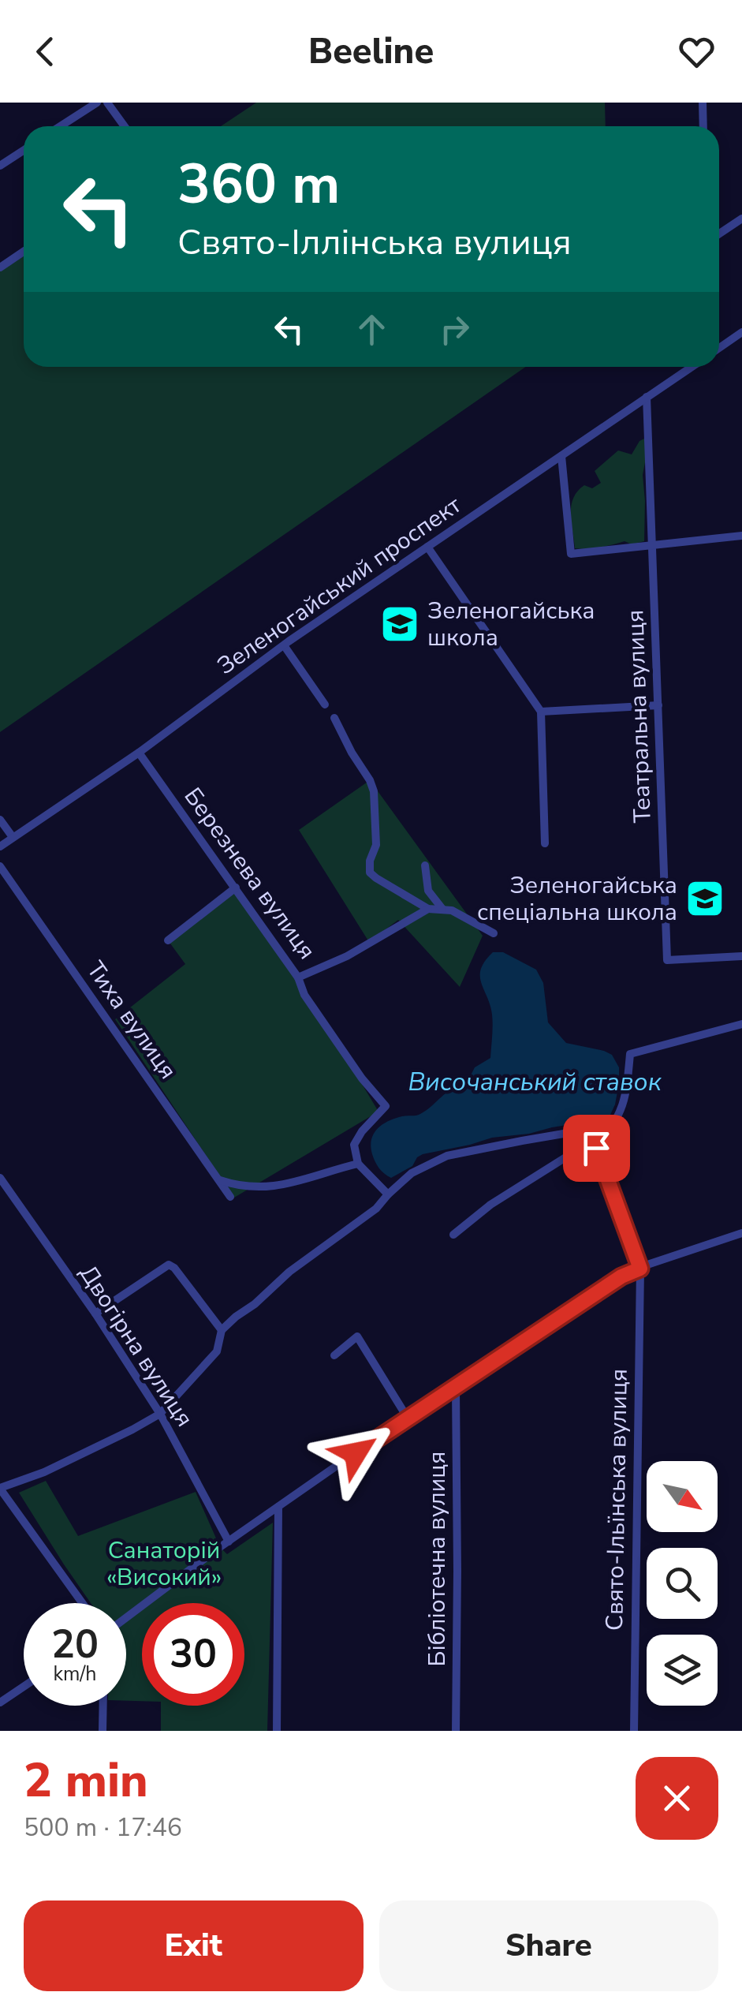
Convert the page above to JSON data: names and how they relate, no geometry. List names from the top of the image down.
{
  "streets": {
    "street": [
      "Зеленогайський проспект",
      "Театральна вулиця",
      "Березнева вулиця",
      "Тиха вулиця",
      "Двогірна вулиця",
      "Свято-Ільїнська вулиця",
      "Бібліотечна вулиця"
    ]
  },
  "crossings": [
    ["Зеленогайський проспект", "Театральна вулиця"],
    ["Зеленогайський проспект", "Березнева вулиця"]
  ],
  "water": ["Височанський ставок"],
  "parks": ["Санаторій «Високий»"],
  "places": {
    "school or university": ["Зеленогайська школа", "Зеленогайська спеціальна школа"]
  },
  "north": "bottom right",
  "page": {
    "header": "Beeline",
    "turn": ["360 m", "Свято-Іллінська вулиця"],
    "speed": "20 km/h",
    "limit": "30",
    "heading": ["2 min", "500 m · 17:46"],
    "buttons": ["Exit", "Share"]
  }
}
